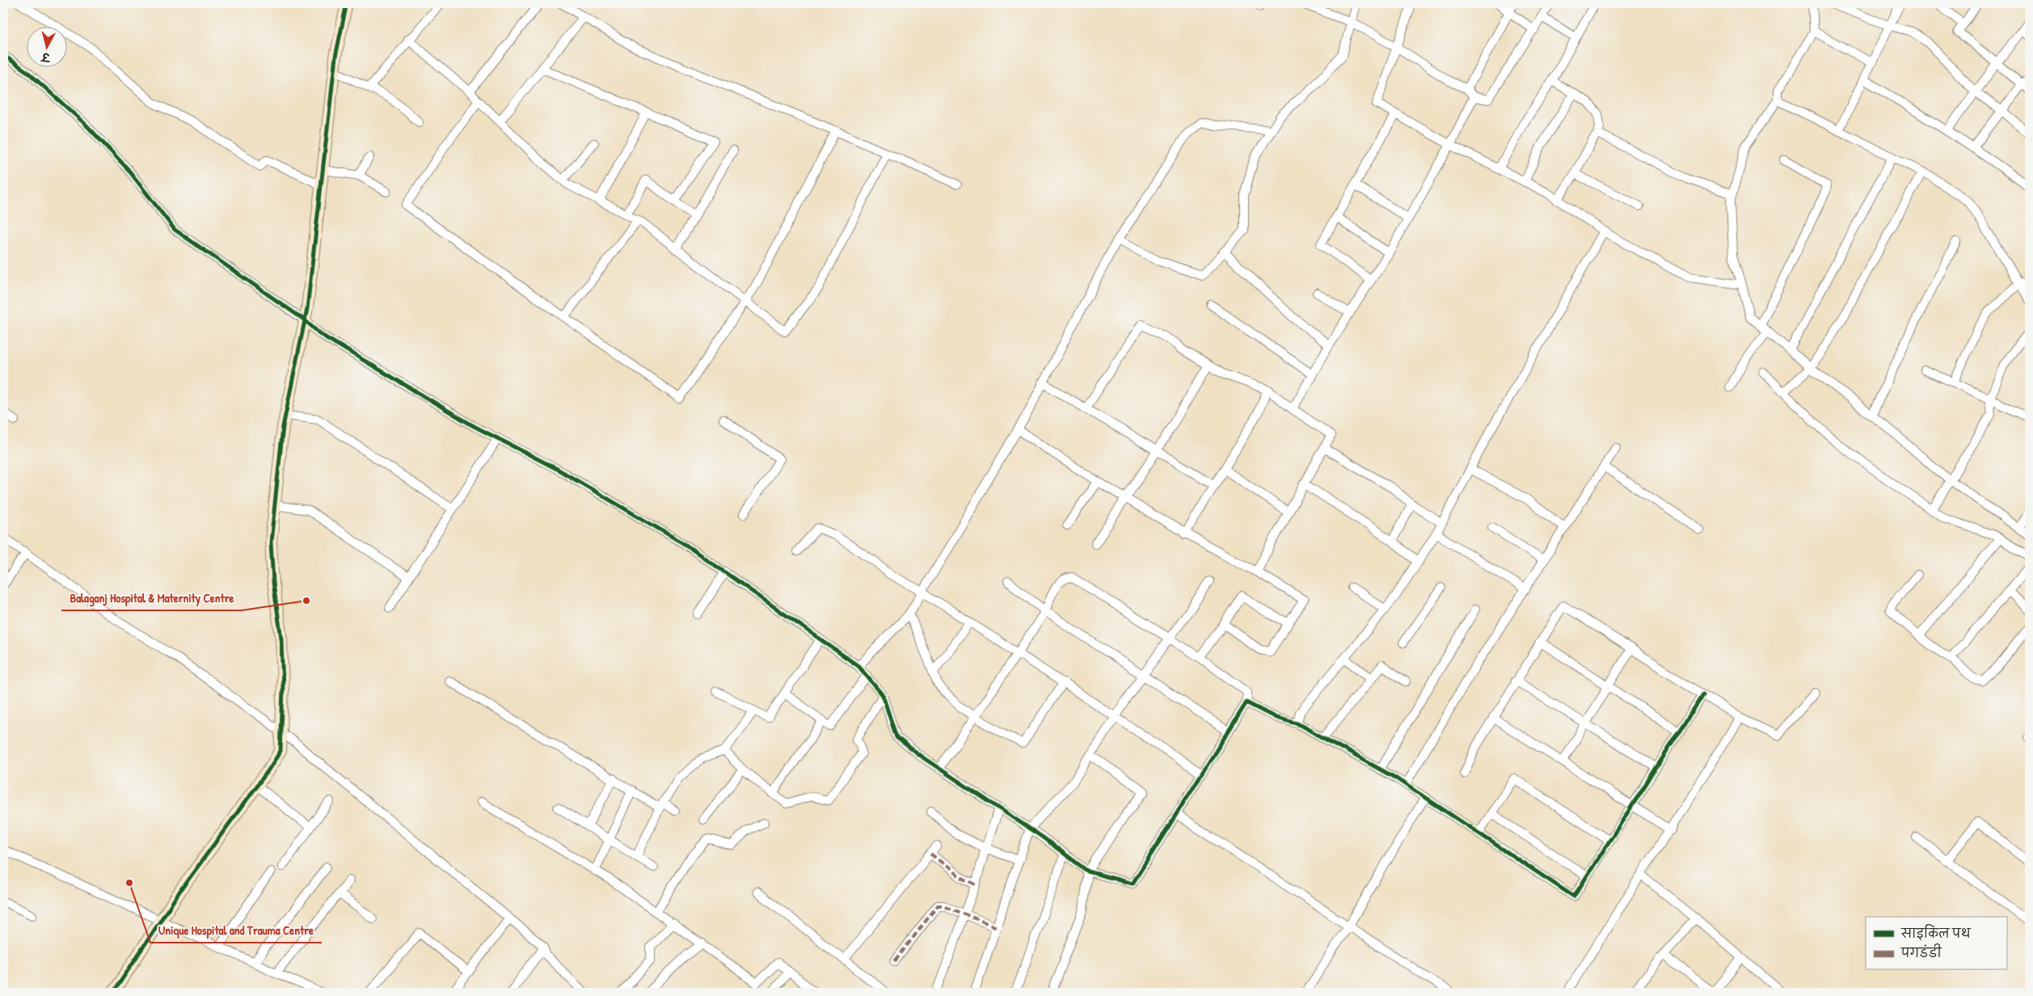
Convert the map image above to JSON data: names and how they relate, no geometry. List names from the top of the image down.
{
  "places": ["Balaganj Hospital & Maternity Centre", "Unique Hospital and Trauma Centre"],
  "legend": ["साइकिल पथ", "पगडंडी"],
  "north": "bottom"
}
